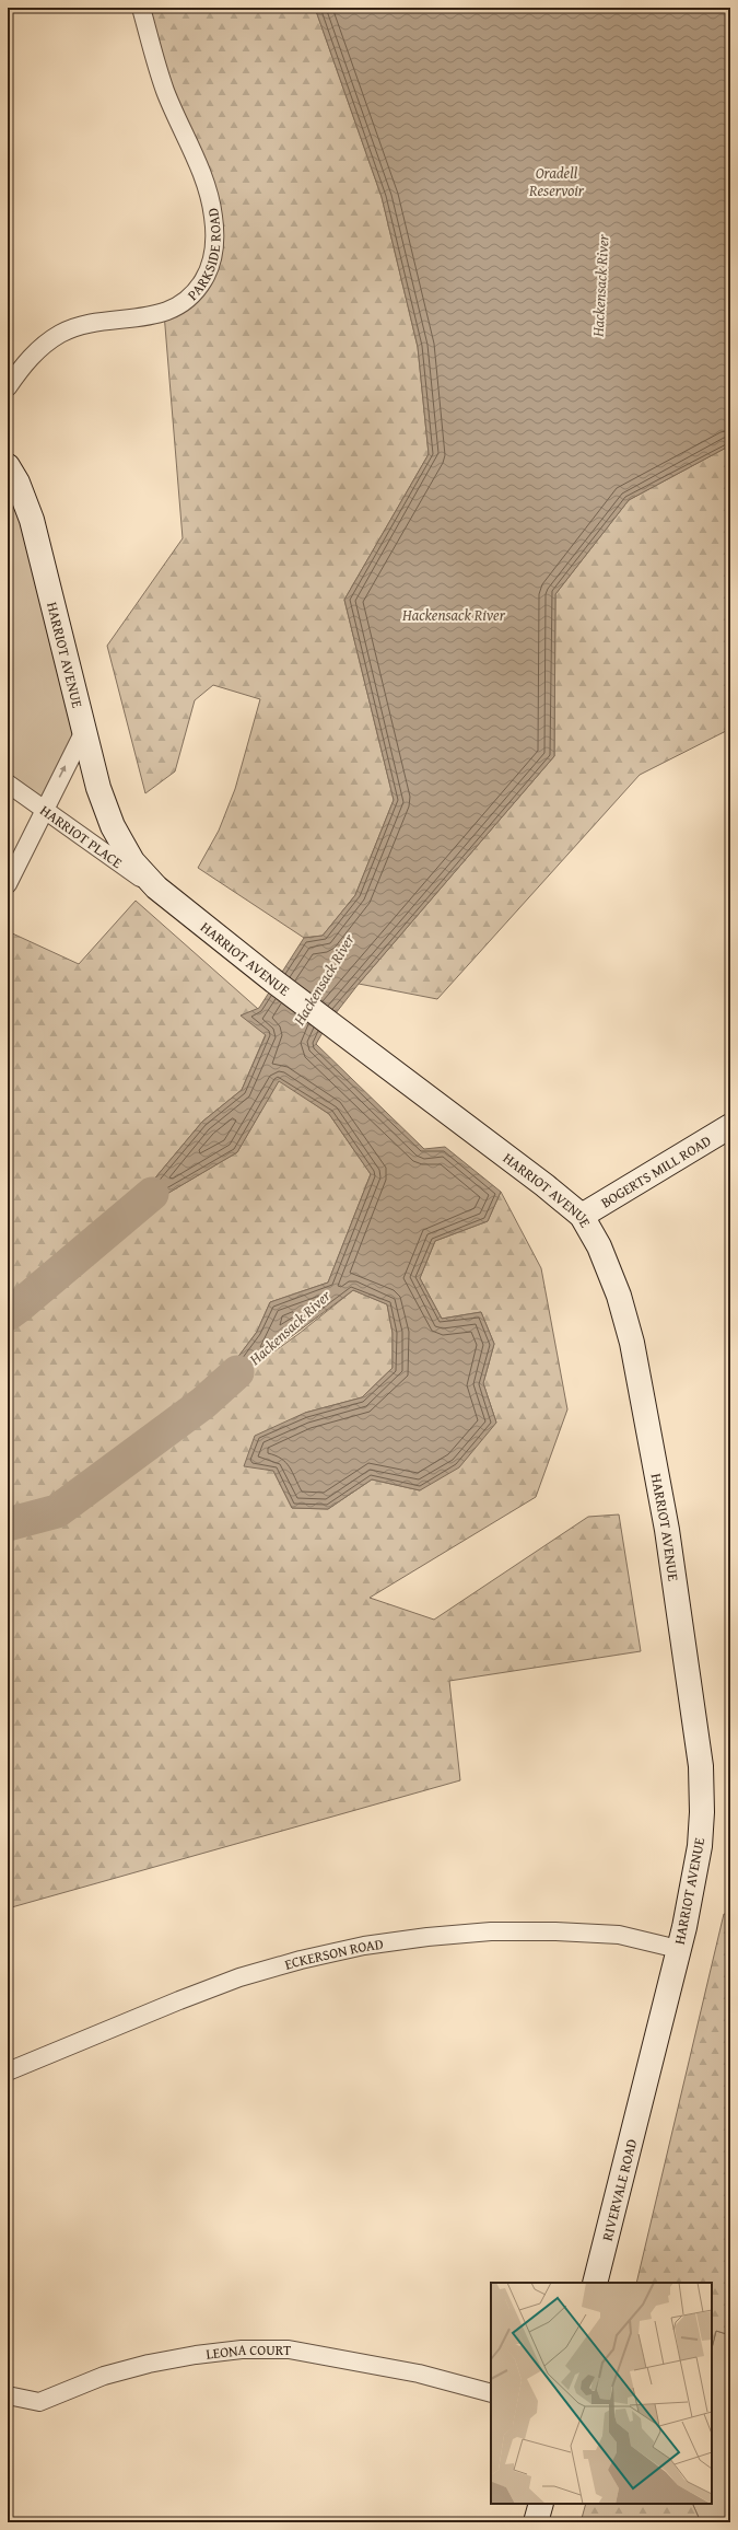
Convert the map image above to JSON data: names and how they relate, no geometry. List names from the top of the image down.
{
  "streets": {
    "street": [
      "PARKSIDE ROAD",
      "HARRIOT AVENUE",
      "HARRIOT PLACE",
      "BOGERTS MILL ROAD",
      "ECKERSON ROAD",
      "RIVERVALE ROAD",
      "LEONA COURT"
    ]
  },
  "crossings": [
    ["HARRIOT AVENUE", "HARRIOT PLACE"],
    ["HARRIOT AVENUE", "BOGERTS MILL ROAD"],
    ["HARRIOT AVENUE", "ECKERSON ROAD"],
    ["HARRIOT AVENUE", "RIVERVALE ROAD"]
  ],
  "water": ["Oradell Reservoir", "Hackensack River"]
}
